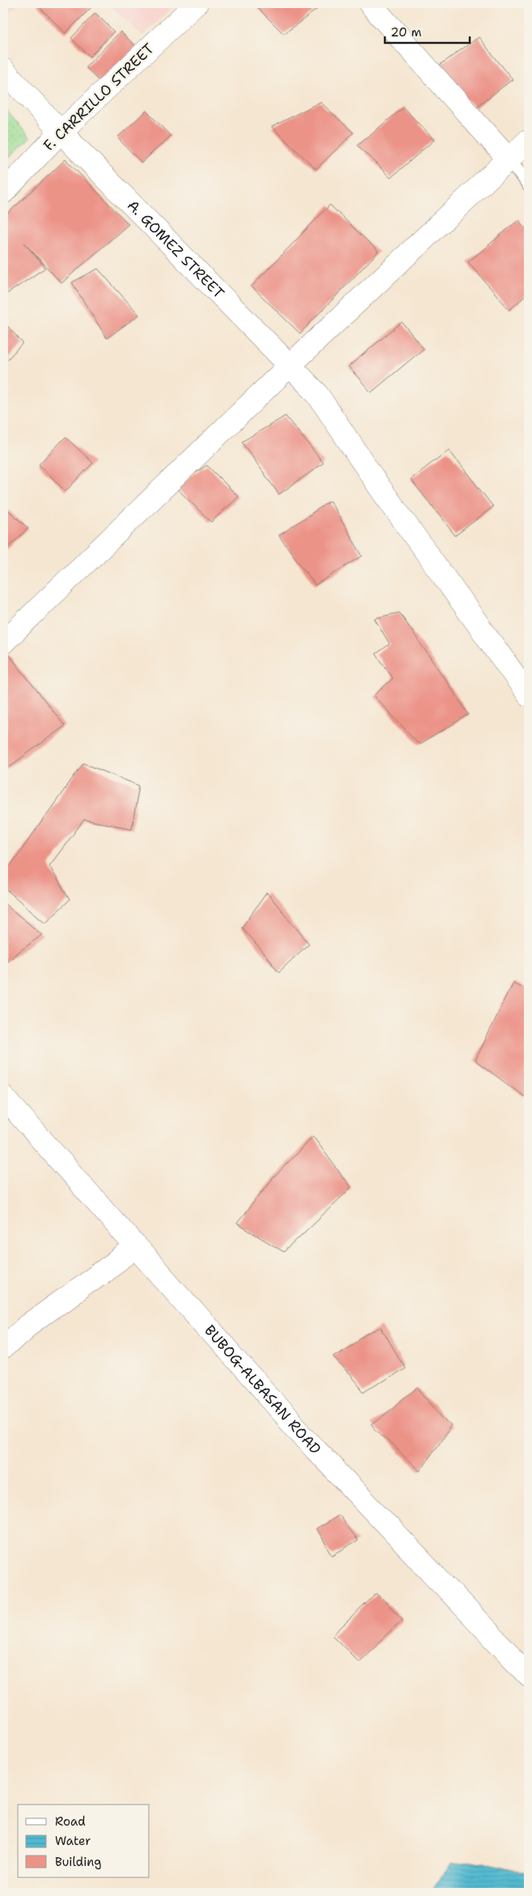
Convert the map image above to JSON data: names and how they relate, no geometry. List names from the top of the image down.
{
  "streets": {
    "street": ["F. CARRILLO STREET", "A. GOMEZ STREET", "BUBOG-ALBASAN ROAD"]
  },
  "crossings": [
    ["F. CARRILLO STREET", "A. GOMEZ STREET"]
  ],
  "legend": ["Road", "Water", "Building"],
  "scale_bar": "20 m"
}
